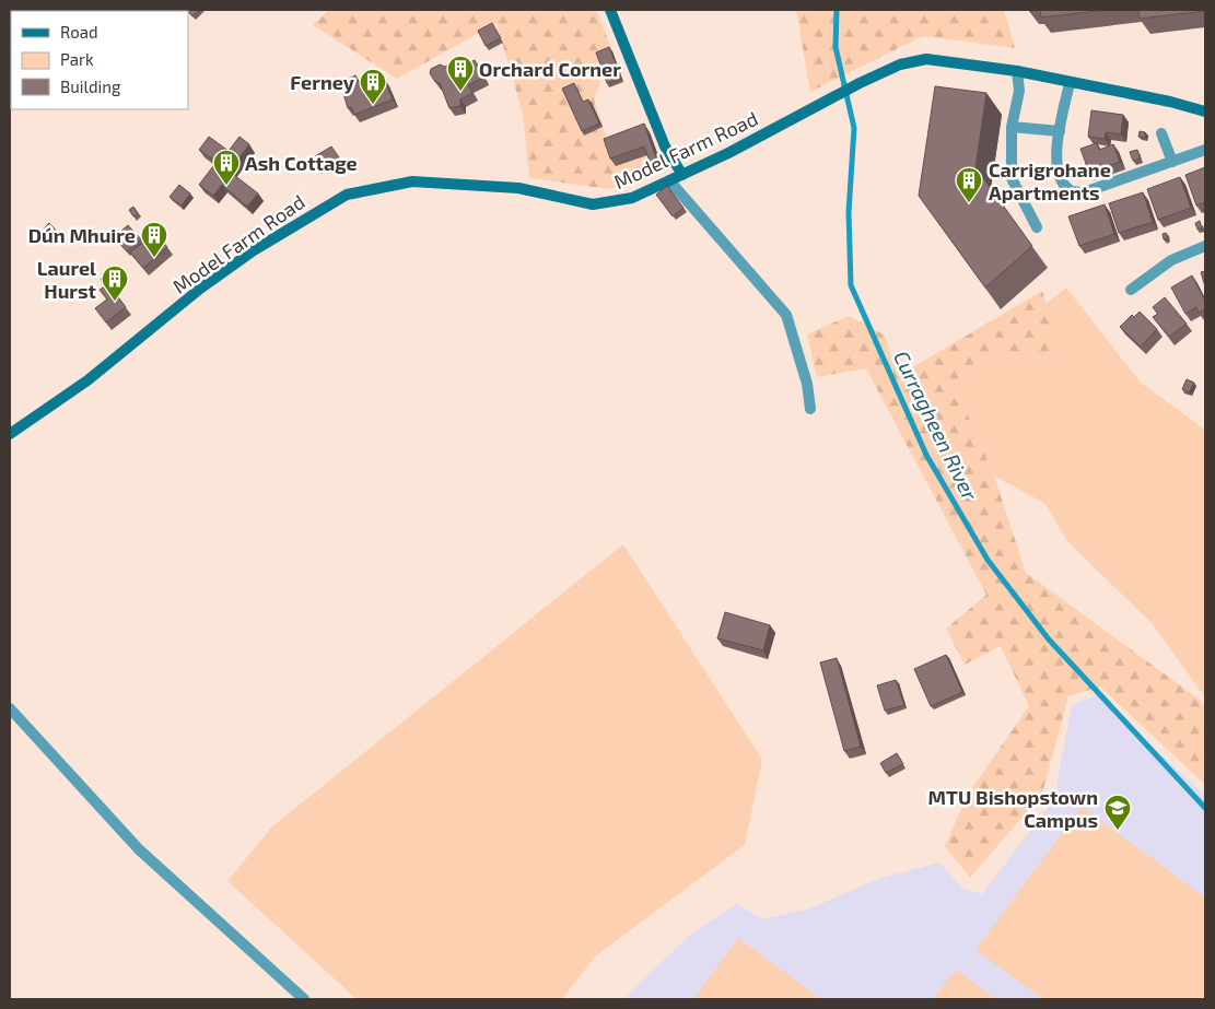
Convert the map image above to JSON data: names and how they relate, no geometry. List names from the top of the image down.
{
  "streets": {
    "main road": ["Model Farm Road"]
  },
  "water": ["Curragheen River"],
  "places": {
    "building": [
      "Orchard Corner",
      "Ferney",
      "Ash Cottage",
      "Carrigrohane Apartments",
      "Dún Mhuire",
      "Laurel Hurst"
    ],
    "school or university": ["MTU Bishopstown Campus"]
  },
  "legend": ["Road", "Park", "Building"]
}
